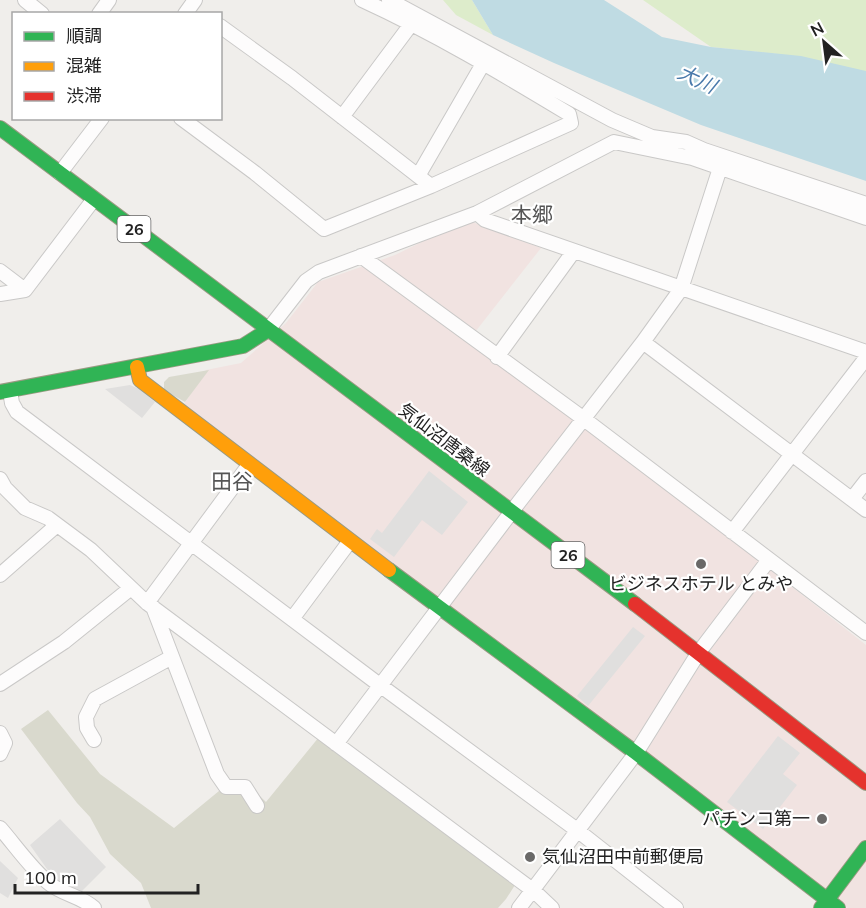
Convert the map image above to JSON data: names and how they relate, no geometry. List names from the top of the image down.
{
  "streets": {
    "street": ["26", "気仙沼唐桑線"]
  },
  "districts": ["本郷", "田谷"],
  "water": ["大川"],
  "places": ["ビジネスホテル とみや", "パチンコ第一", "気仙沼田中前郵便局"],
  "legend": ["順調", "混雑", "渋滞"],
  "scale_bar": "100 m",
  "north": "top left"
}
